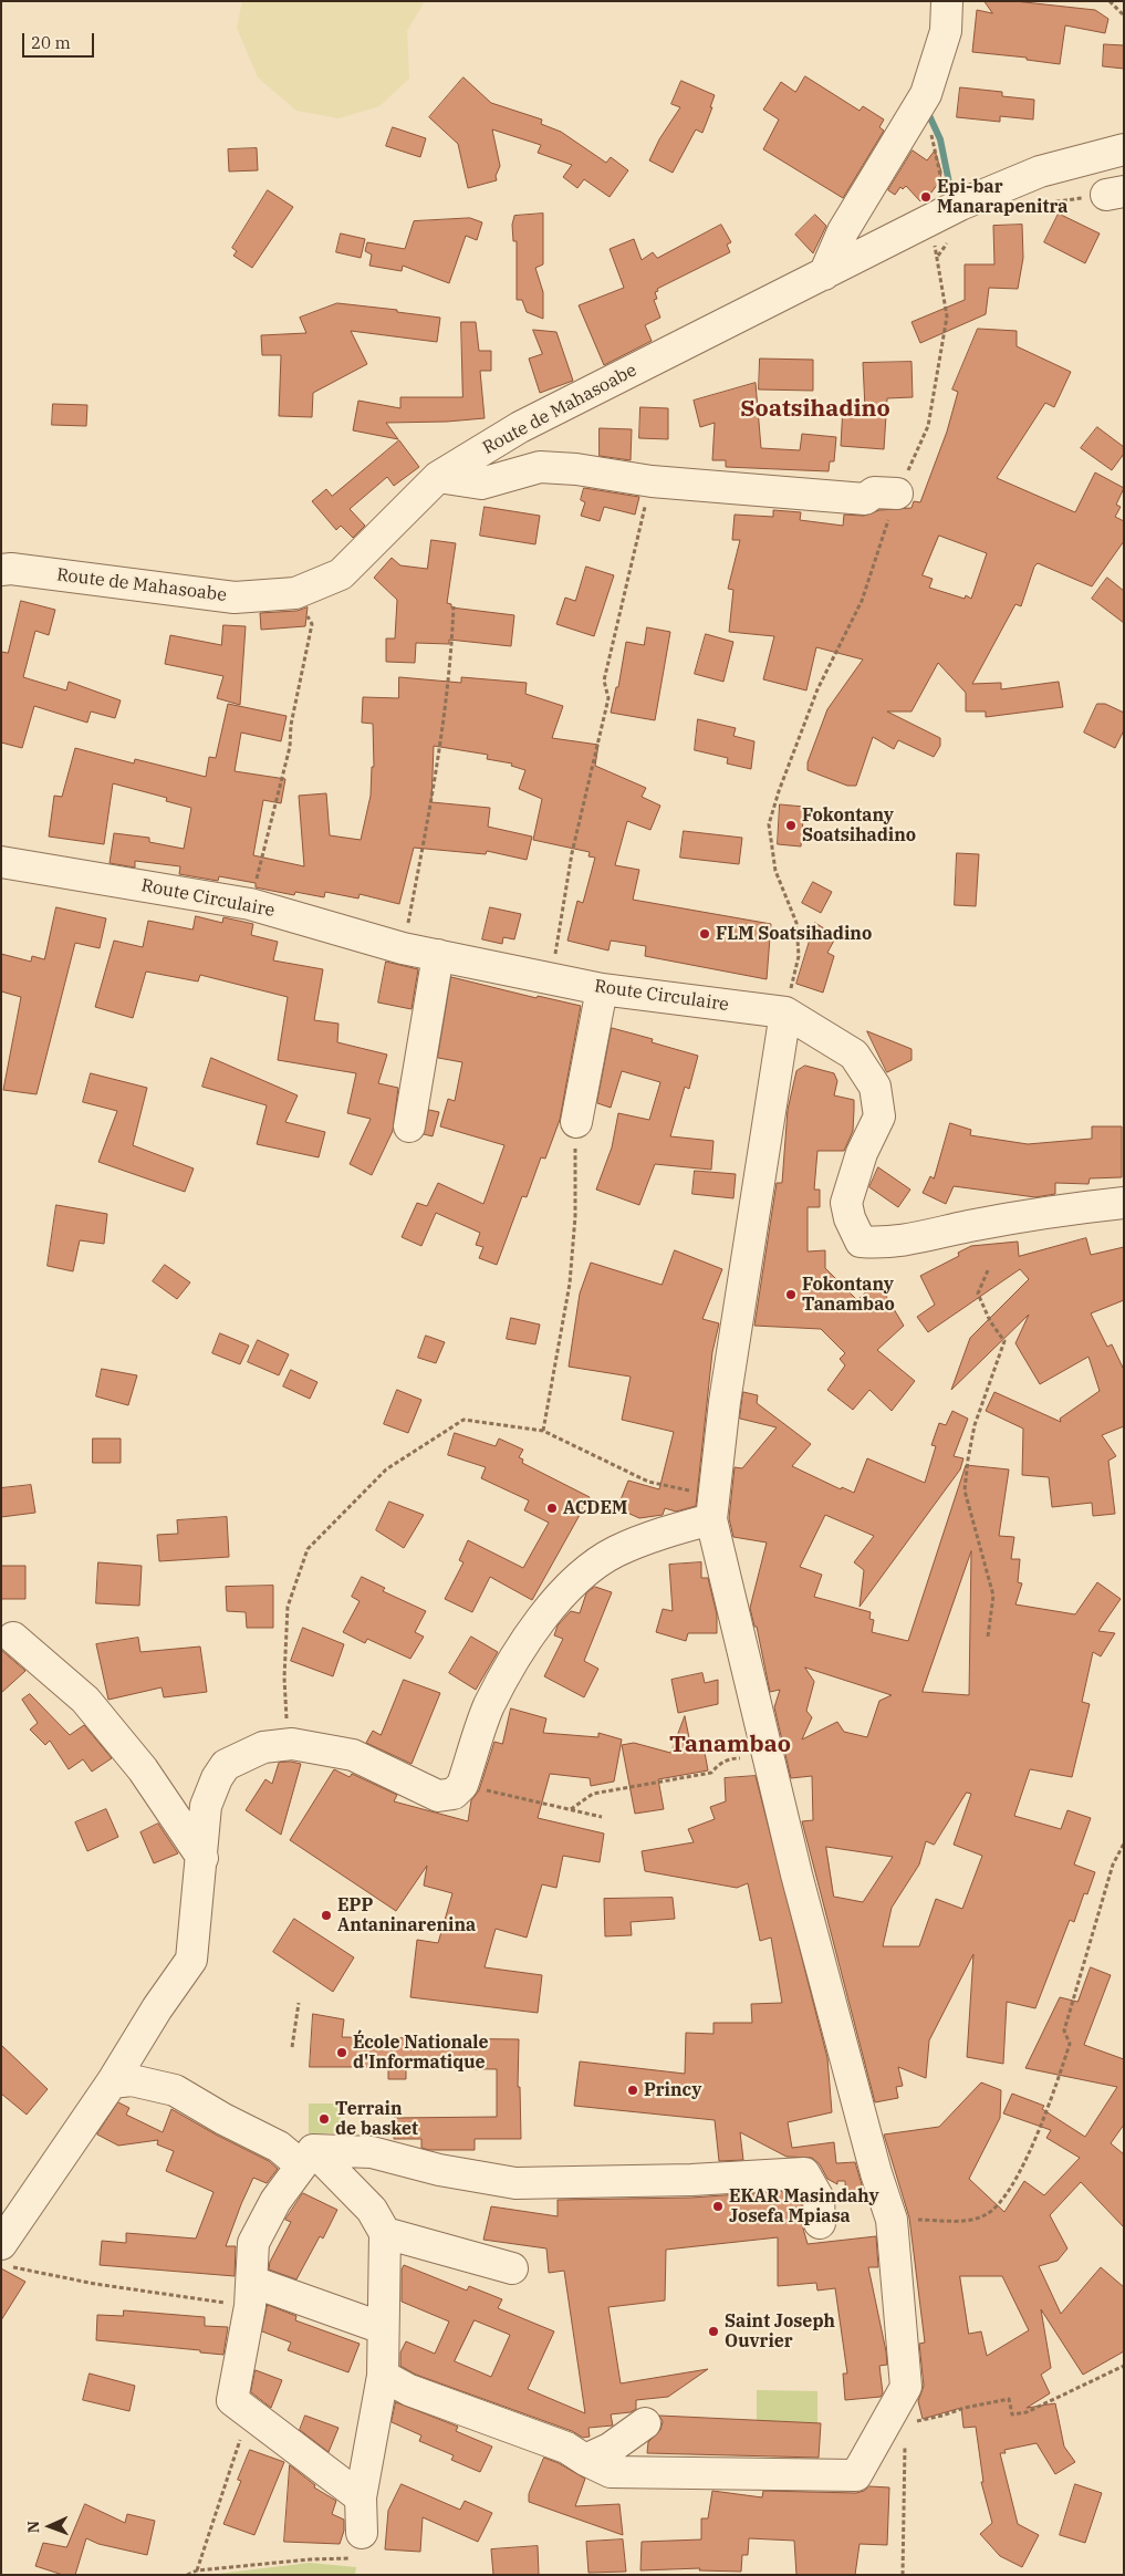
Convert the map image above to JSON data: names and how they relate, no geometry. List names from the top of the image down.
{
  "streets": {
    "street": ["Route de Mahasoabe", "Route Circulaire"]
  },
  "districts": ["Soatsihadino", "Tanambao"],
  "places": [
    "Epi-bar Manarapenitra",
    "Fokontany Soatsihadino",
    "FLM Soatsihadino",
    "Fokontany Tanambao",
    "ACDEM",
    "EPP Antaninarenina",
    "École Nationale d'Informatique",
    "Princy",
    "Terrain de basket",
    "EKAR Masindahy Josefa Mpiasa",
    "Saint Joseph Ouvrier"
  ],
  "scale_bar": "20 m",
  "north": "left"
}
